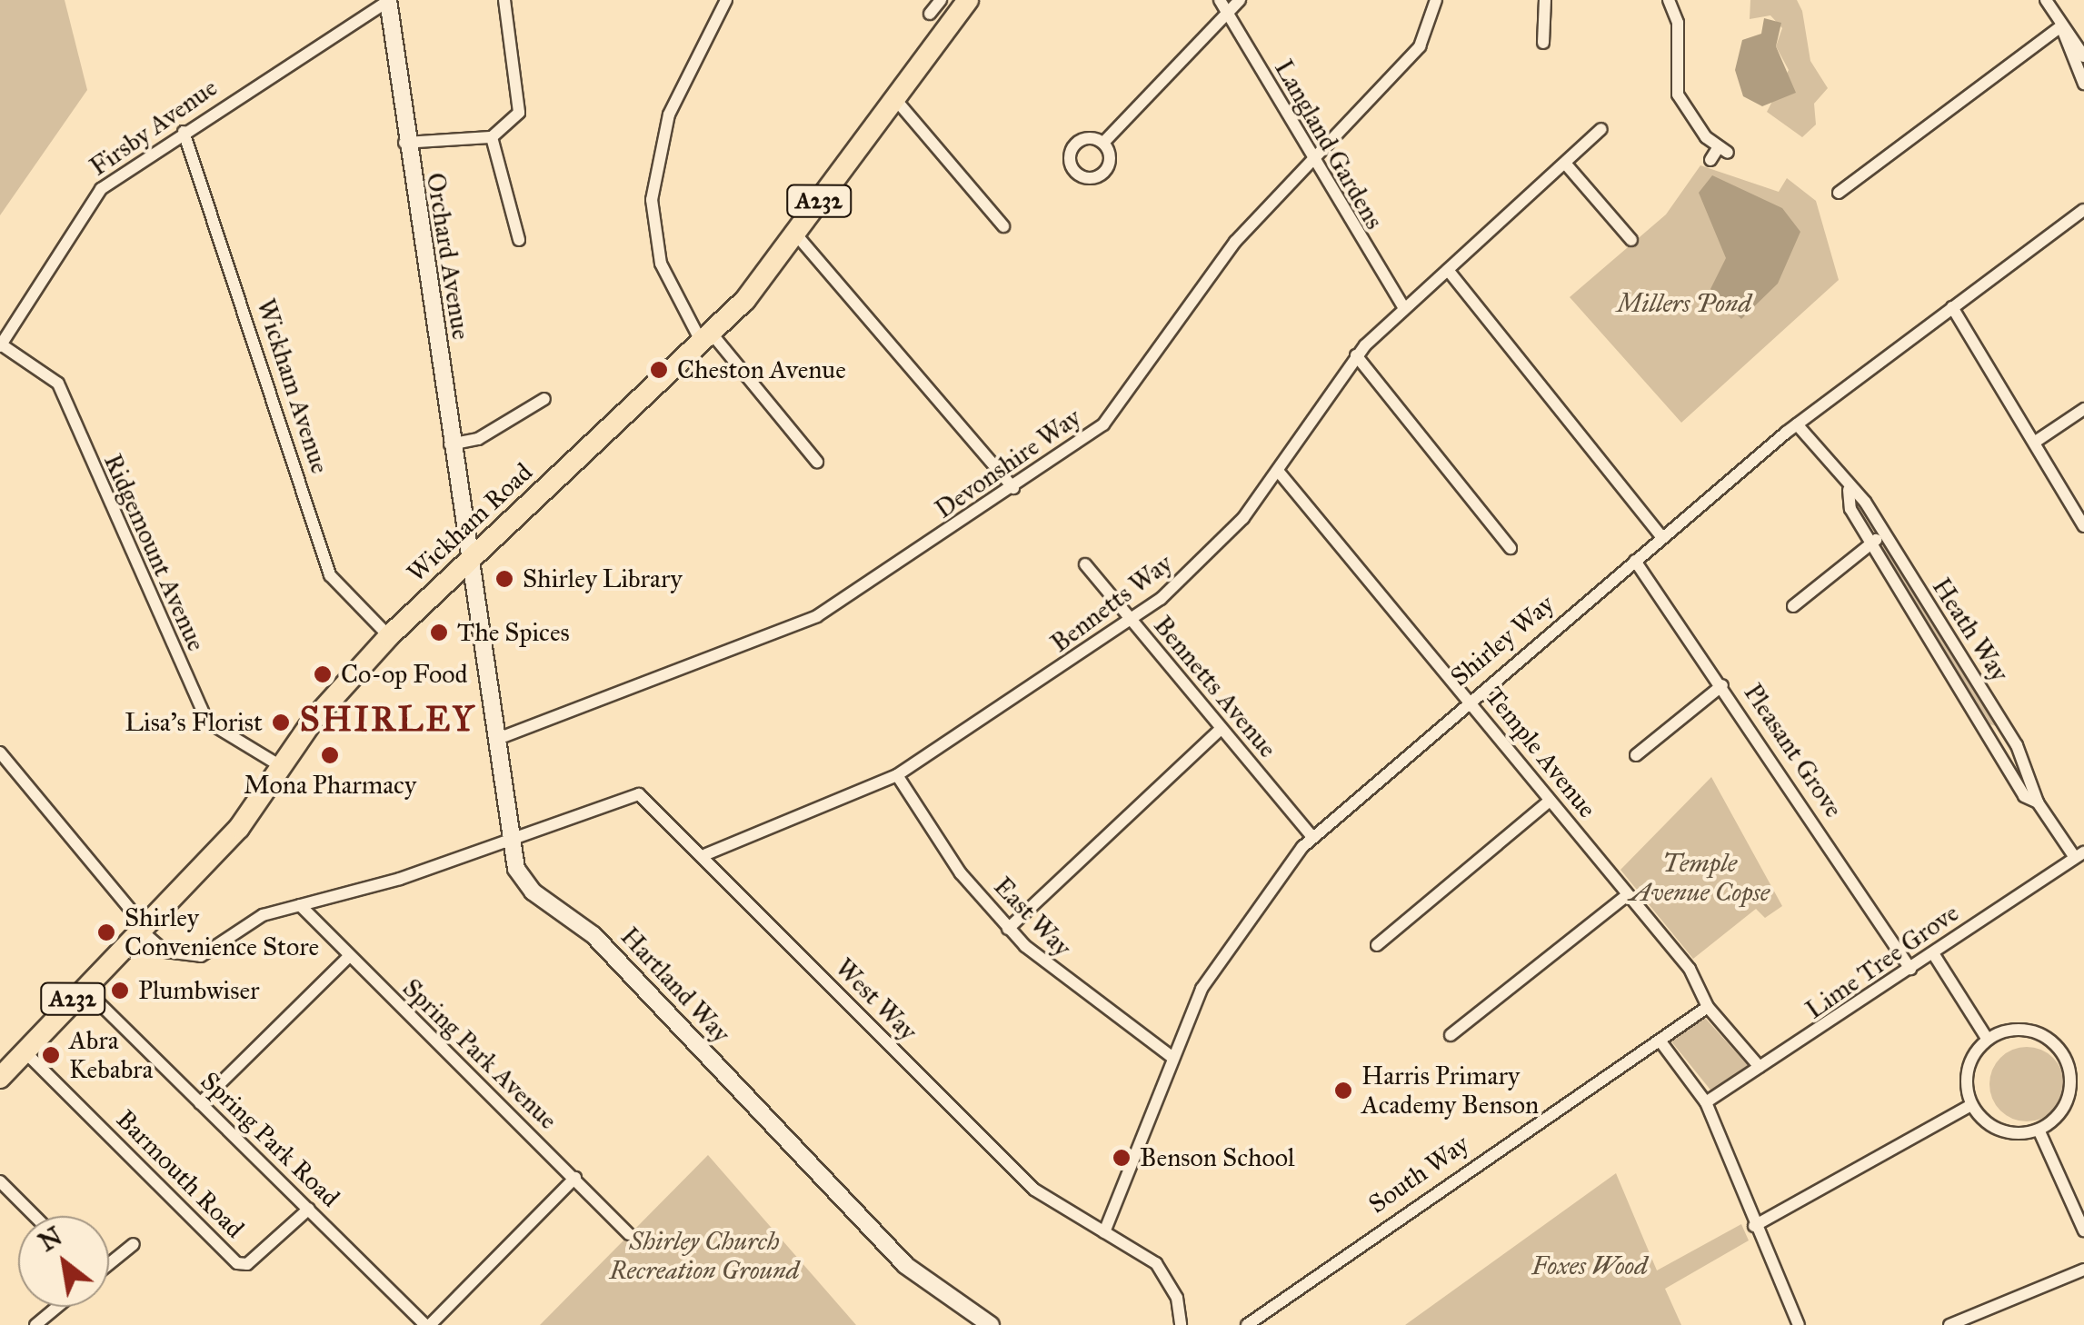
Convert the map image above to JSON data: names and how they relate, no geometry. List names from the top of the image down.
{
  "streets": {
    "highway": ["A232", "Wickham Road"],
    "street": [
      "Firsby Avenue",
      "Langland Gardens",
      "Orchard Avenue",
      "Wickham Avenue",
      "Devonshire Way",
      "Ridgemount Avenue",
      "Bennetts Way",
      "Heath Way",
      "Shirley Way",
      "Bennetts Avenue",
      "Pleasant Grove",
      "Temple Avenue",
      "East Way",
      "Lime Tree Grove",
      "Hartland Way",
      "West Way",
      "Spring Park Avenue",
      "Spring Park Road",
      "Barmouth Road",
      "South Way"
    ]
  },
  "crossings": [
    ["Firsby Avenue", "Orchard Avenue"],
    ["Firsby Avenue", "Wickham Avenue"],
    ["Firsby Avenue", "Ridgemount Avenue"],
    ["Langland Gardens", "Devonshire Way"],
    ["Langland Gardens", "Bennetts Way"],
    ["Orchard Avenue", "Wickham Road"],
    ["Orchard Avenue", "Hartland Way"],
    ["Wickham Avenue", "Wickham Road"],
    ["Devonshire Way", "Hartland Way"],
    ["Wickham Road", "Ridgemount Avenue"],
    ["Wickham Road", "Hartland Way"],
    ["Wickham Road", "Spring Park Road"],
    ["Wickham Road", "Barmouth Road"],
    ["Bennetts Way", "Bennetts Avenue"],
    ["Bennetts Way", "Temple Avenue"],
    ["Bennetts Way", "East Way"],
    ["Bennetts Way", "West Way"],
    ["Heath Way", "Shirley Way"],
    ["Heath Way", "Lime Tree Grove"],
    ["Shirley Way", "Bennetts Avenue"],
    ["Shirley Way", "Pleasant Grove"],
    ["Shirley Way", "Temple Avenue"],
    ["Shirley Way", "East Way"],
    ["Shirley Way", "West Way"],
    ["Pleasant Grove", "Lime Tree Grove"],
    ["Temple Avenue", "Lime Tree Grove"],
    ["Temple Avenue", "South Way"],
    ["Hartland Way", "West Way"],
    ["Spring Park Road", "Barmouth Road"]
  ],
  "districts": ["SHIRLEY"],
  "parks": [
    "Millers Pond",
    "Temple Avenue Copse",
    "Shirley Church Recreation Ground",
    "Foxes Wood"
  ],
  "places": [
    "Cheston Avenue",
    "Shirley Library",
    "The Spices",
    "Co-op Food",
    "Lisa's Florist",
    "Mona Pharmacy",
    "Shirley Convenience Store",
    "Plumbwiser",
    "Abra Kebabra",
    "Harris Primary Academy Benson",
    "Benson School"
  ],
  "north": "top left"
}
